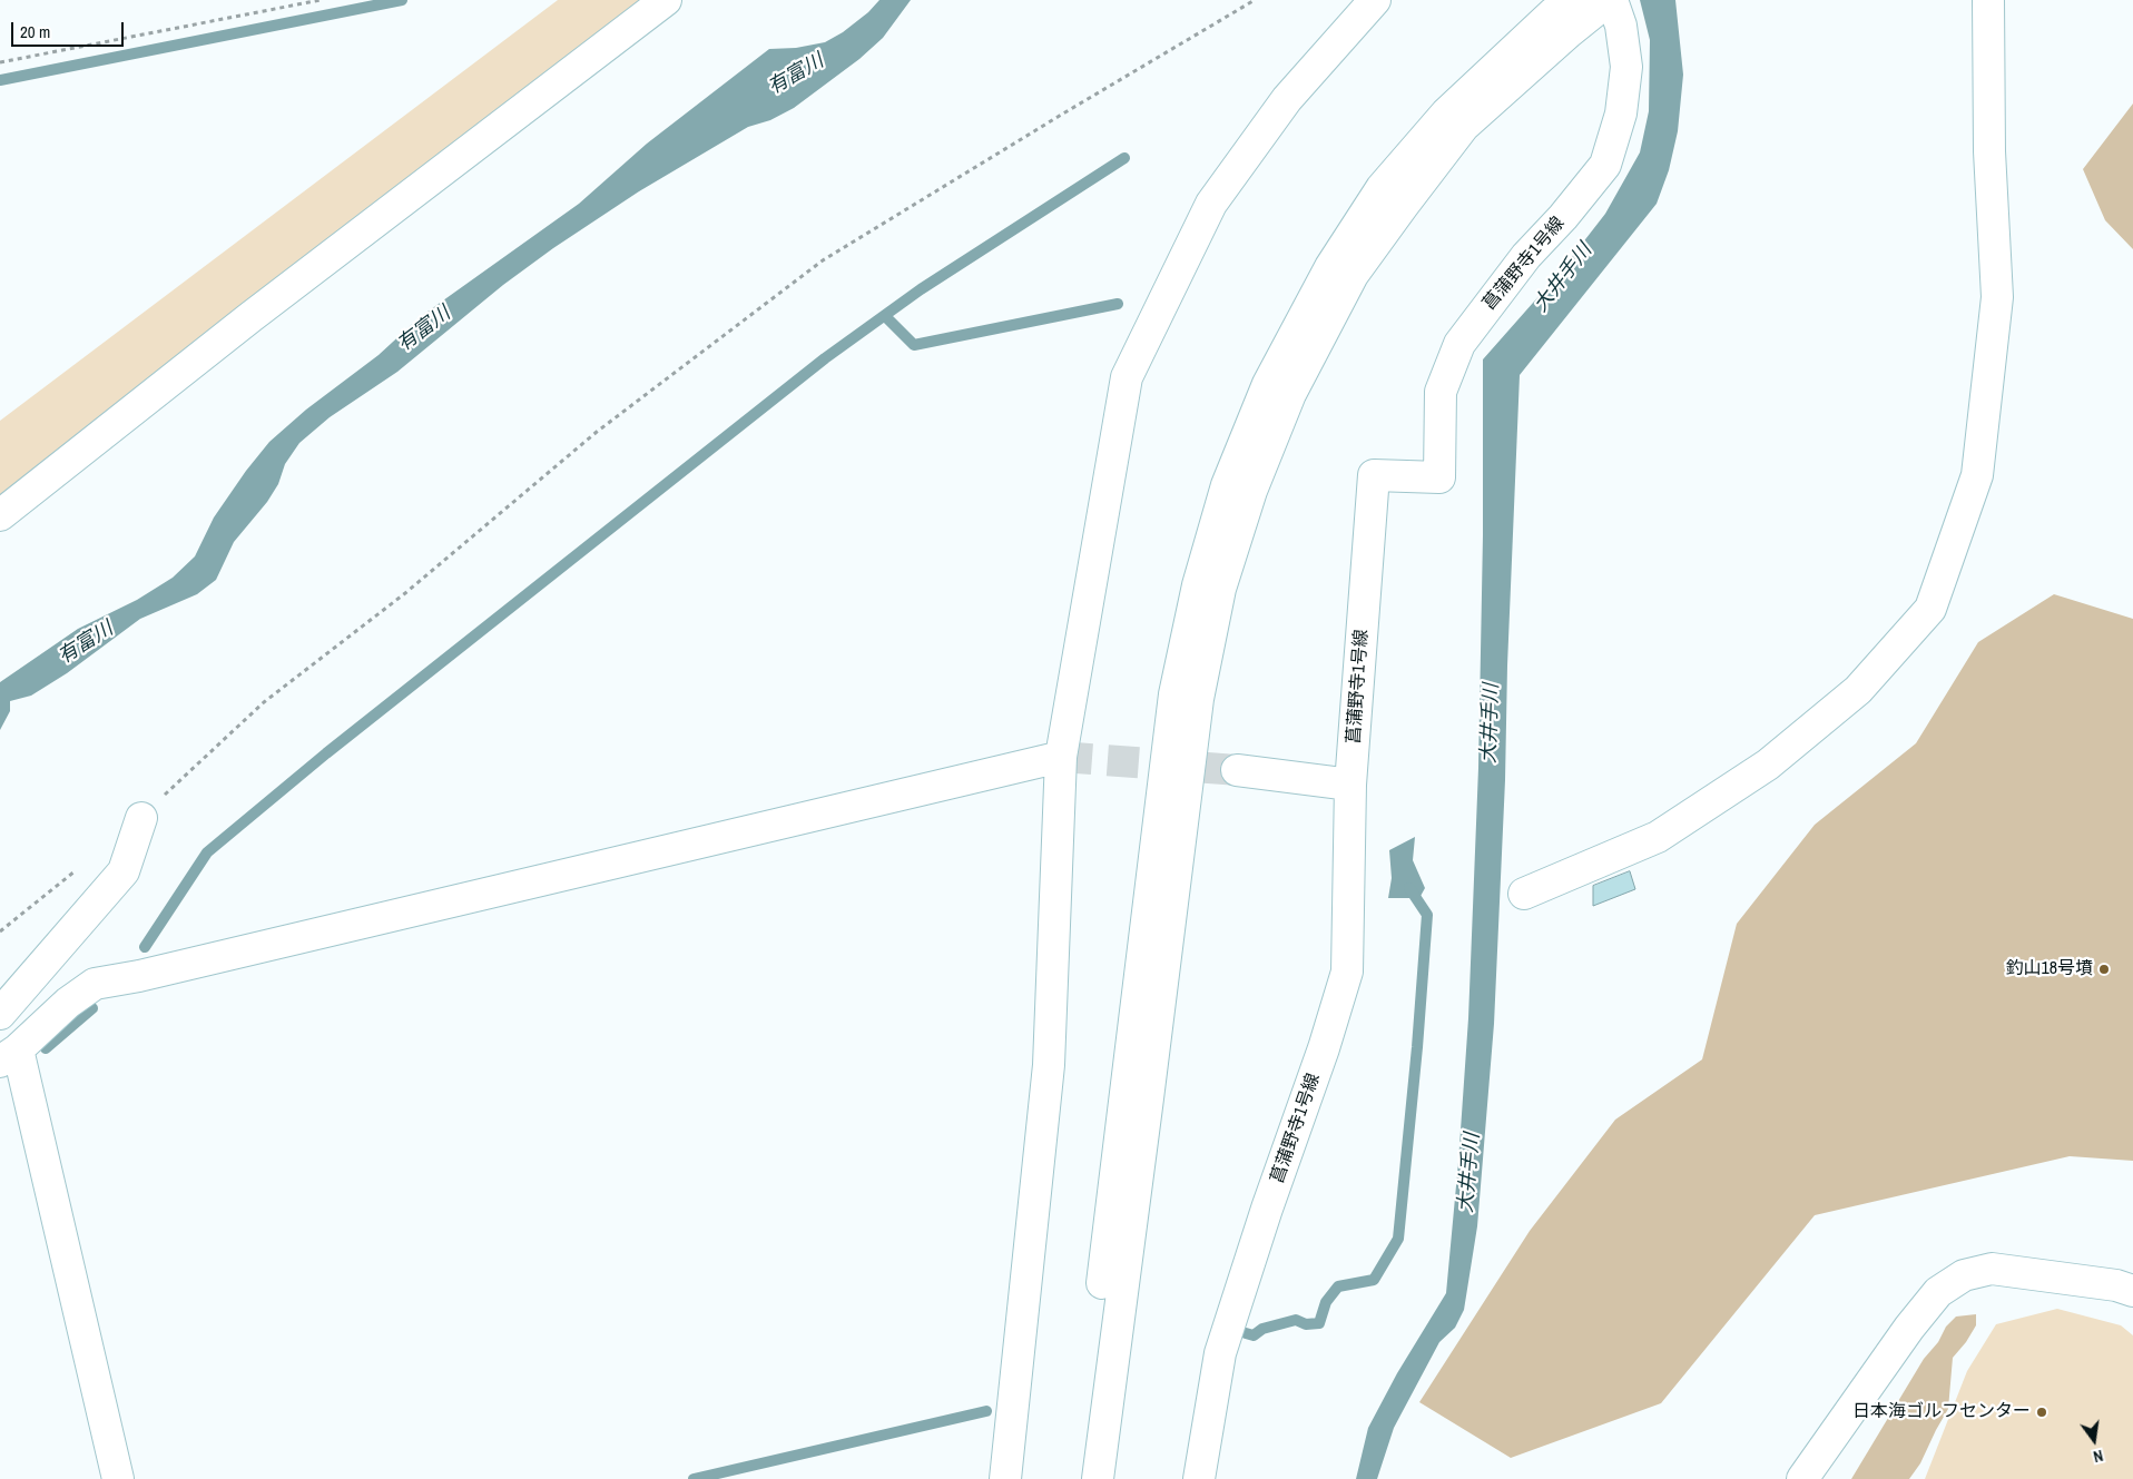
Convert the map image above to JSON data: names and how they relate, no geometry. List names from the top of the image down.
{
  "streets": {
    "main road": ["菖蒲野寺1号線"]
  },
  "water": ["有富川", "大井手川"],
  "places": ["釣山18号墳", "日本海ゴルフセンター"],
  "scale_bar": "20 m",
  "north": "bottom"
}
